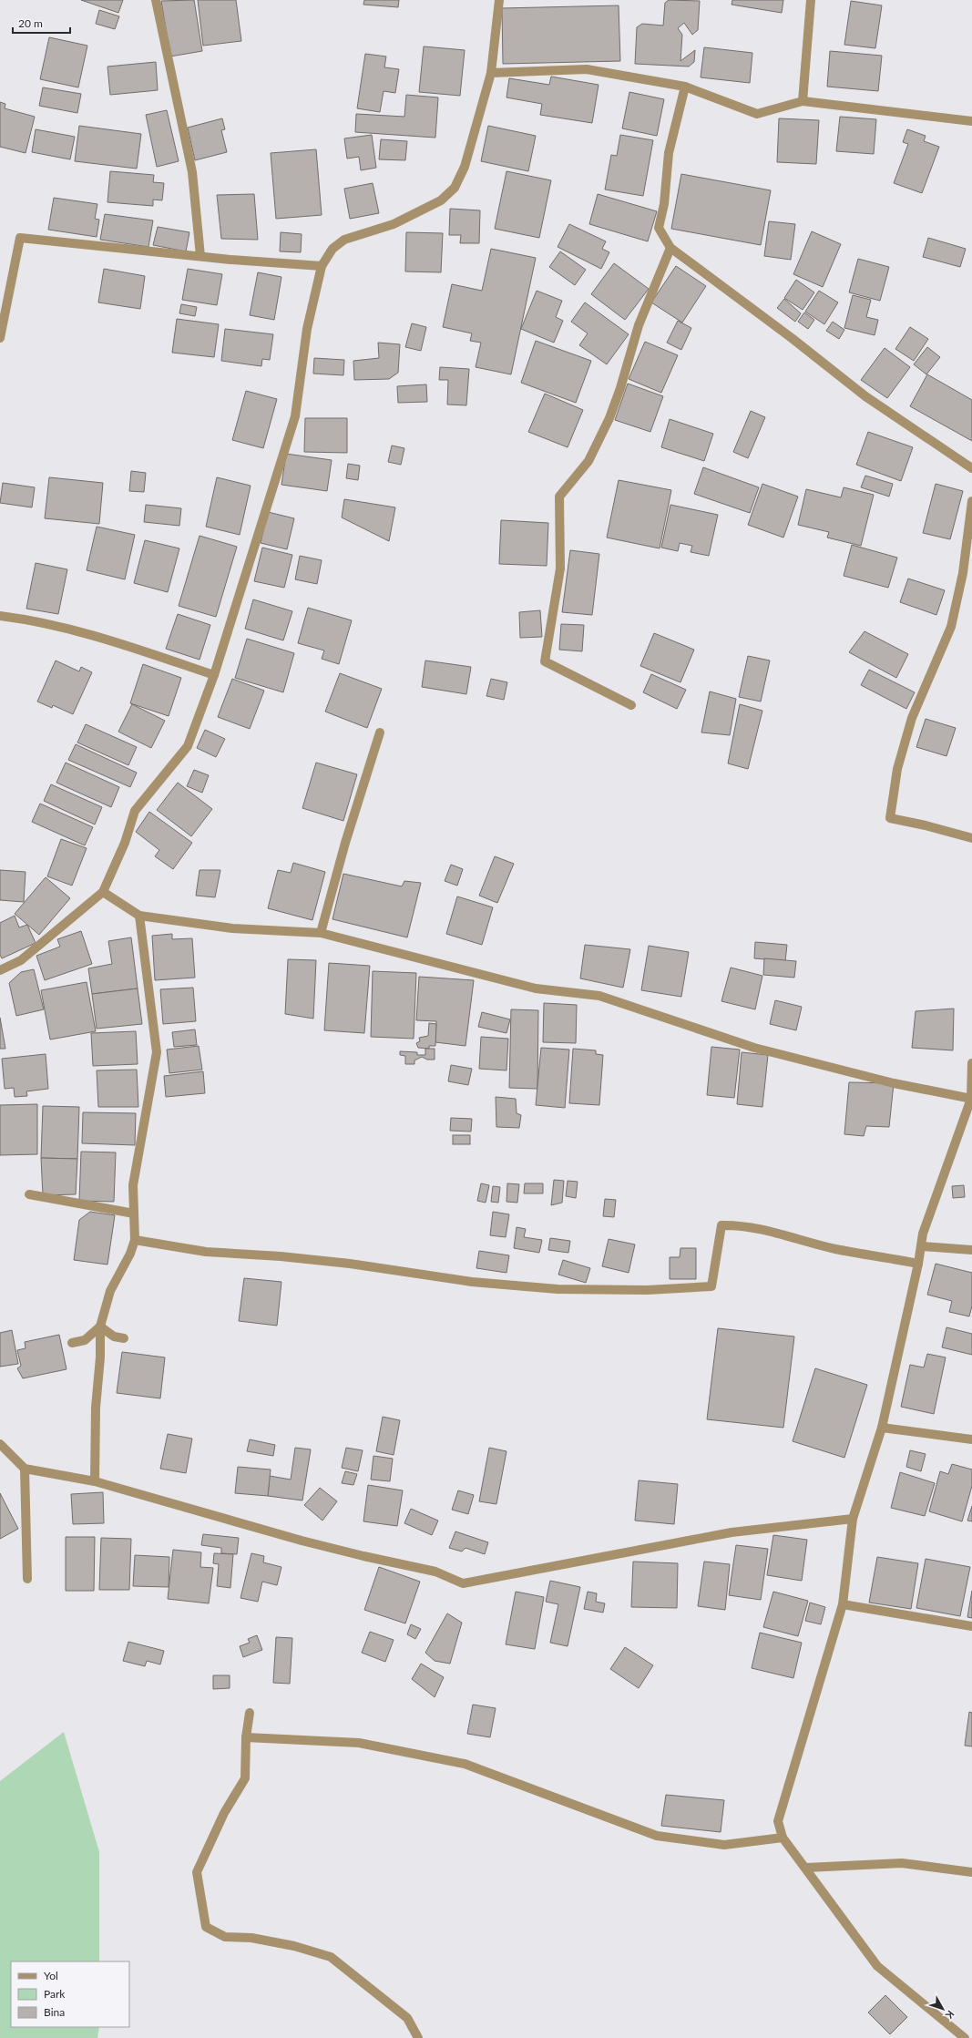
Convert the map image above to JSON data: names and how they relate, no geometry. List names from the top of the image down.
{
  "legend": ["Yol", "Park", "Bina"],
  "scale_bar": "20 m",
  "north": "bottom right"
}
